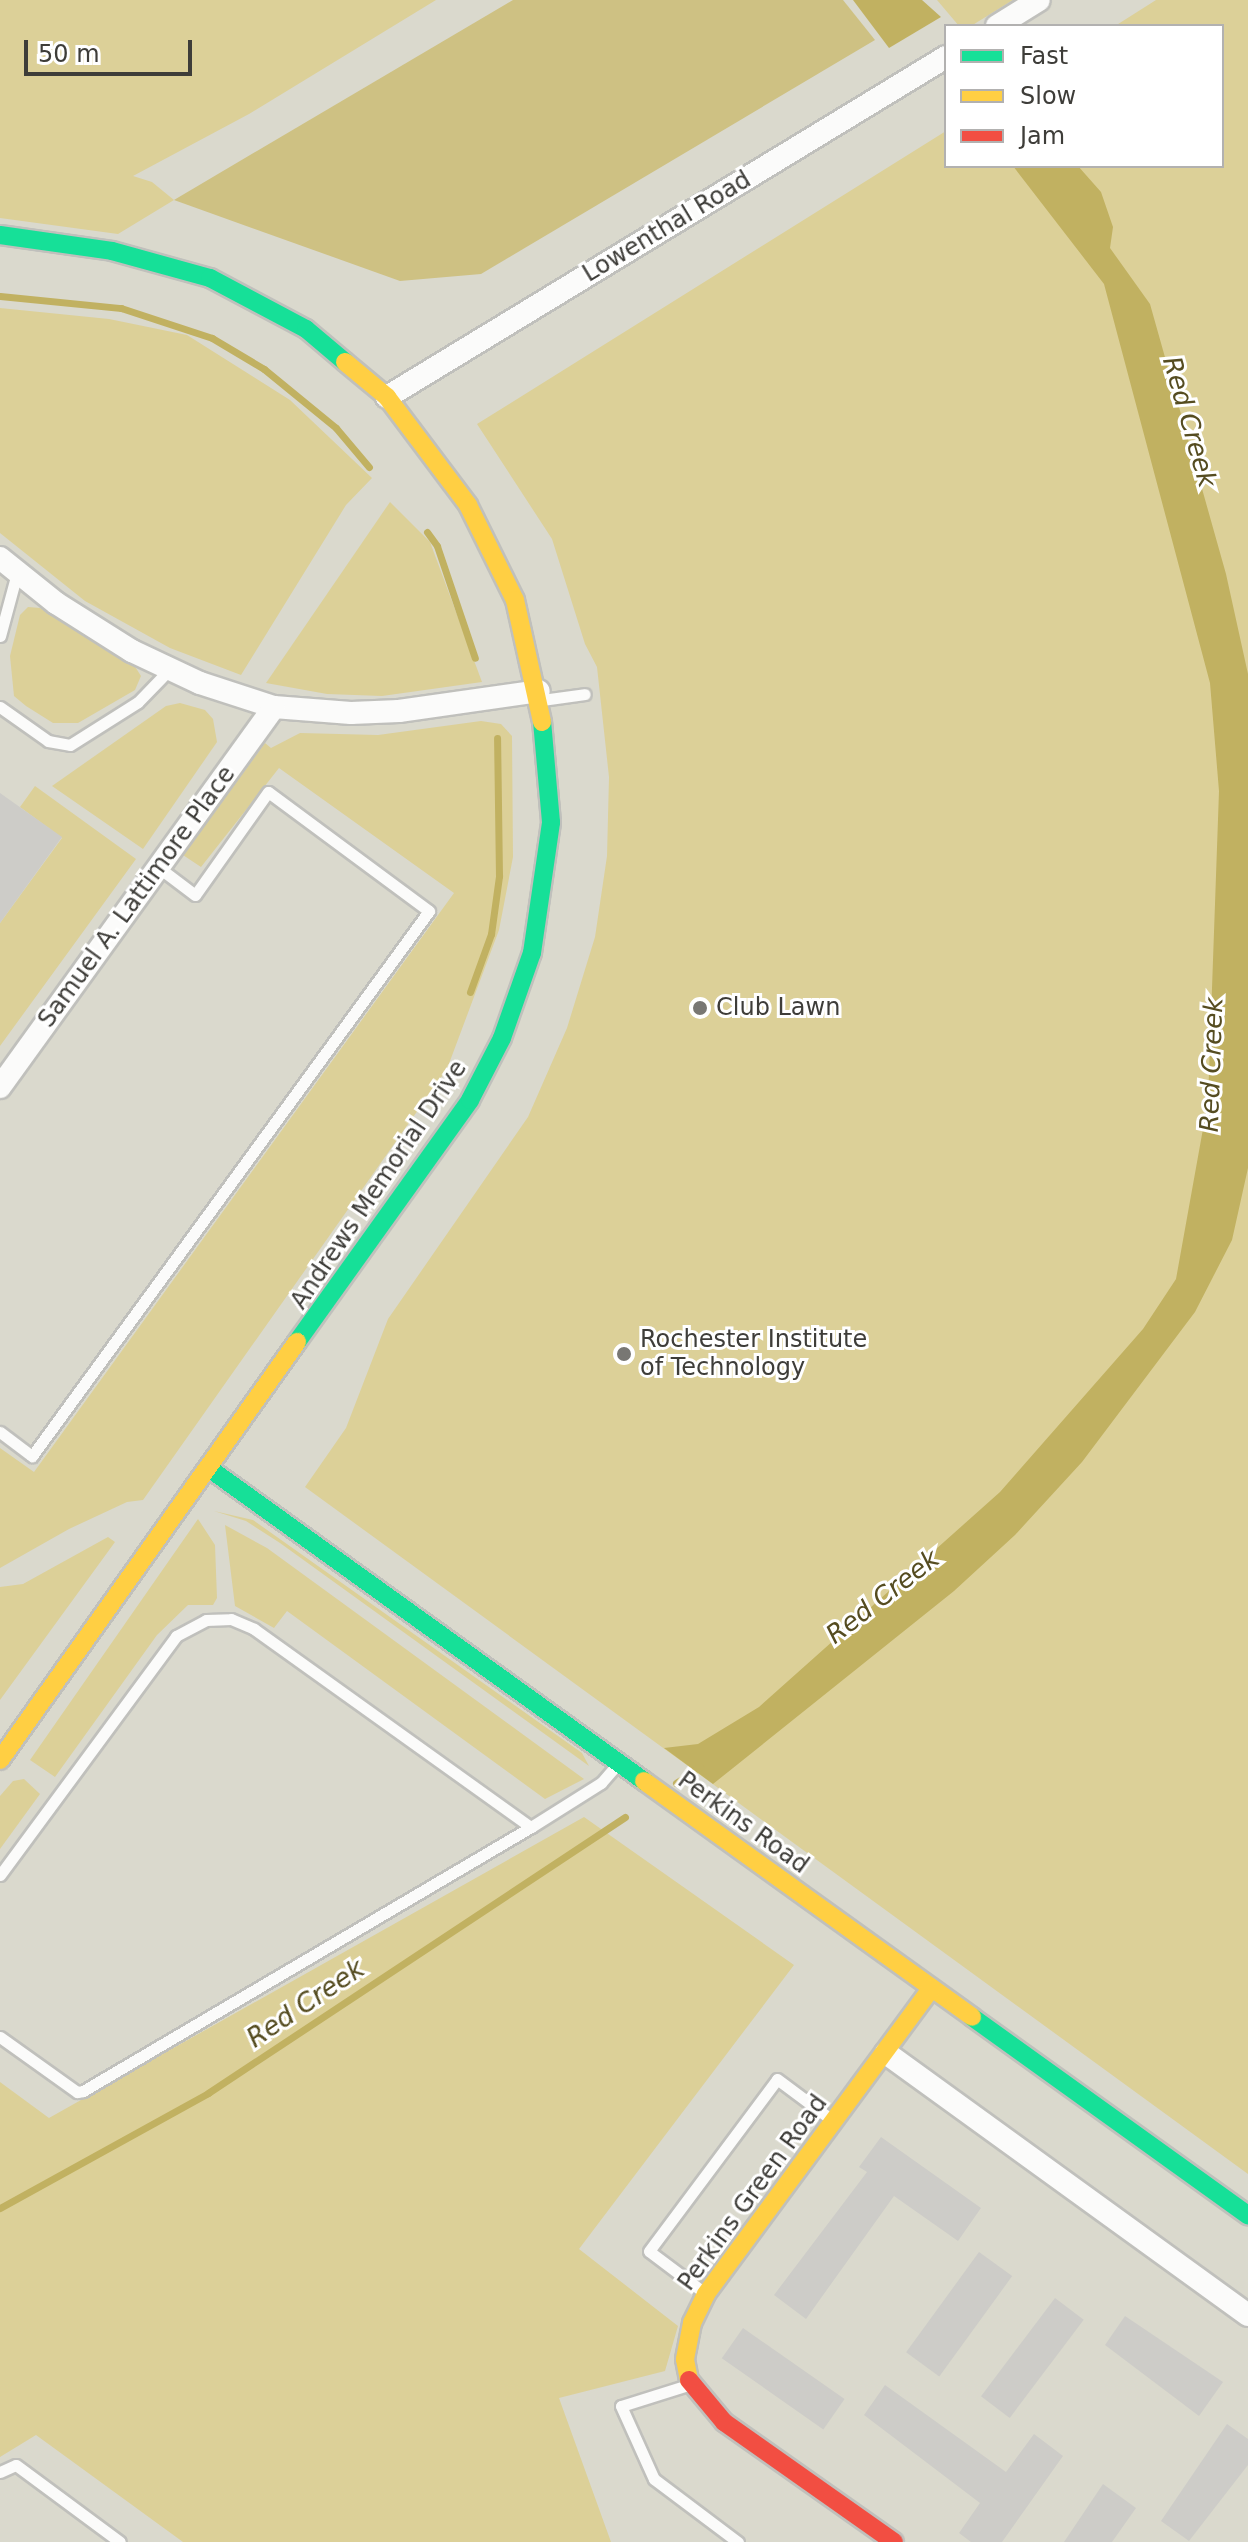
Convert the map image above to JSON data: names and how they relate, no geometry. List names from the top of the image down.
{
  "streets": {
    "street": [
      "Lowenthal Road",
      "Samuel A. Lattimore Place",
      "Andrews Memorial Drive",
      "Perkins Road",
      "Perkins Green Road"
    ]
  },
  "crossings": [
    ["Lowenthal Road", "Andrews Memorial Drive"],
    ["Andrews Memorial Drive", "Perkins Road"],
    ["Perkins Road", "Perkins Green Road"]
  ],
  "water": ["Red Creek"],
  "places": ["Club Lawn", "Rochester Institute of Technology"],
  "legend": ["Fast", "Slow", "Jam"],
  "scale_bar": "50 m"
}
